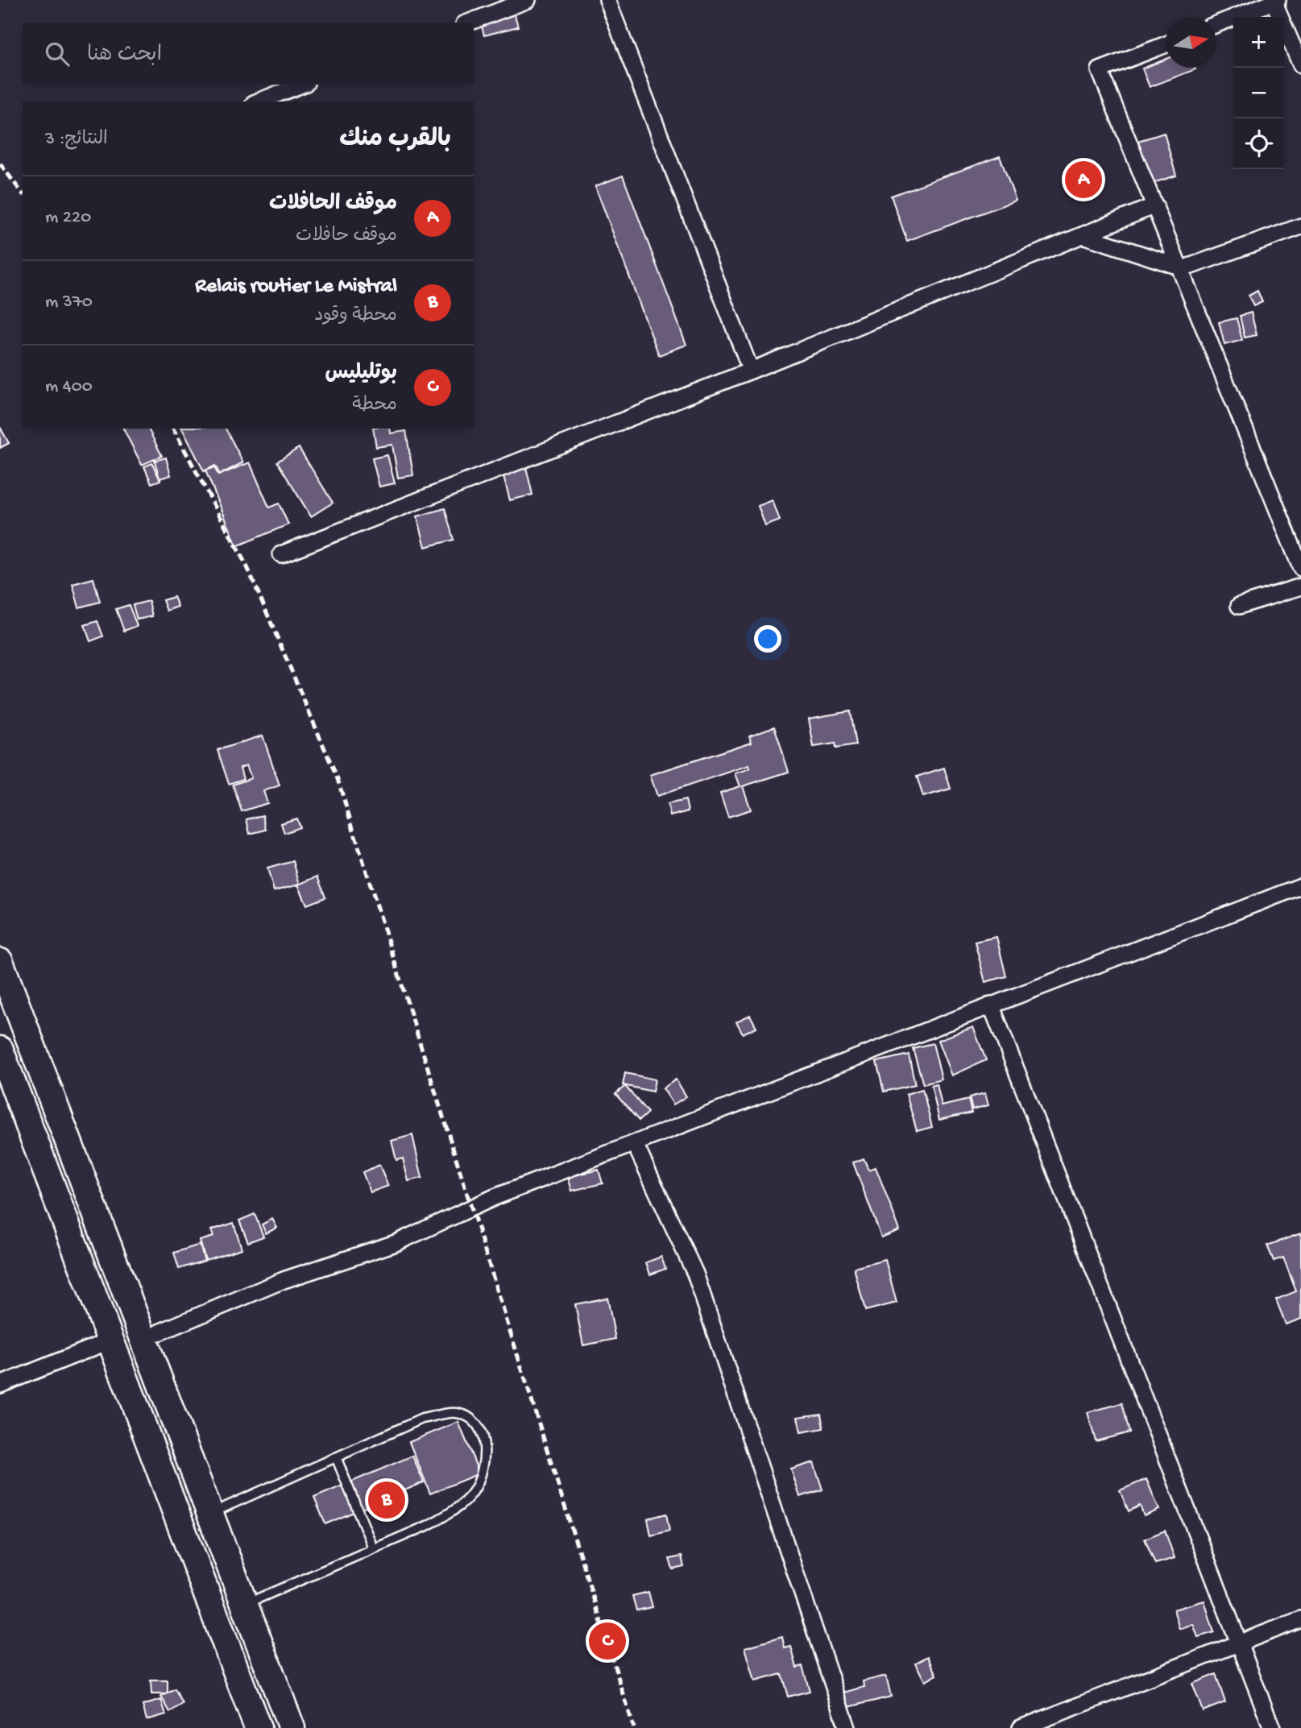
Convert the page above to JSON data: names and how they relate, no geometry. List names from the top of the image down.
{
  "north": "right",
  "page": {
    "map_buttons": ["+", "−"],
    "search": "ابحث هنا",
    "heading": ["بالقرب منك", "النتائج: 3"],
    "pins": ["A", "B", "C"],
    "list": [
      {
        "mark": "A",
        "name": "موقف الحافلات",
        "note": "موقف حافلات",
        "value": "220 m"
      },
      {
        "mark": "B",
        "name": "Relais routier Le Mistral",
        "note": "محطة وقود",
        "value": "370 m"
      },
      {
        "mark": "C",
        "name": "بوتليليس",
        "note": "محطة",
        "value": "400 m"
      }
    ]
  }
}
